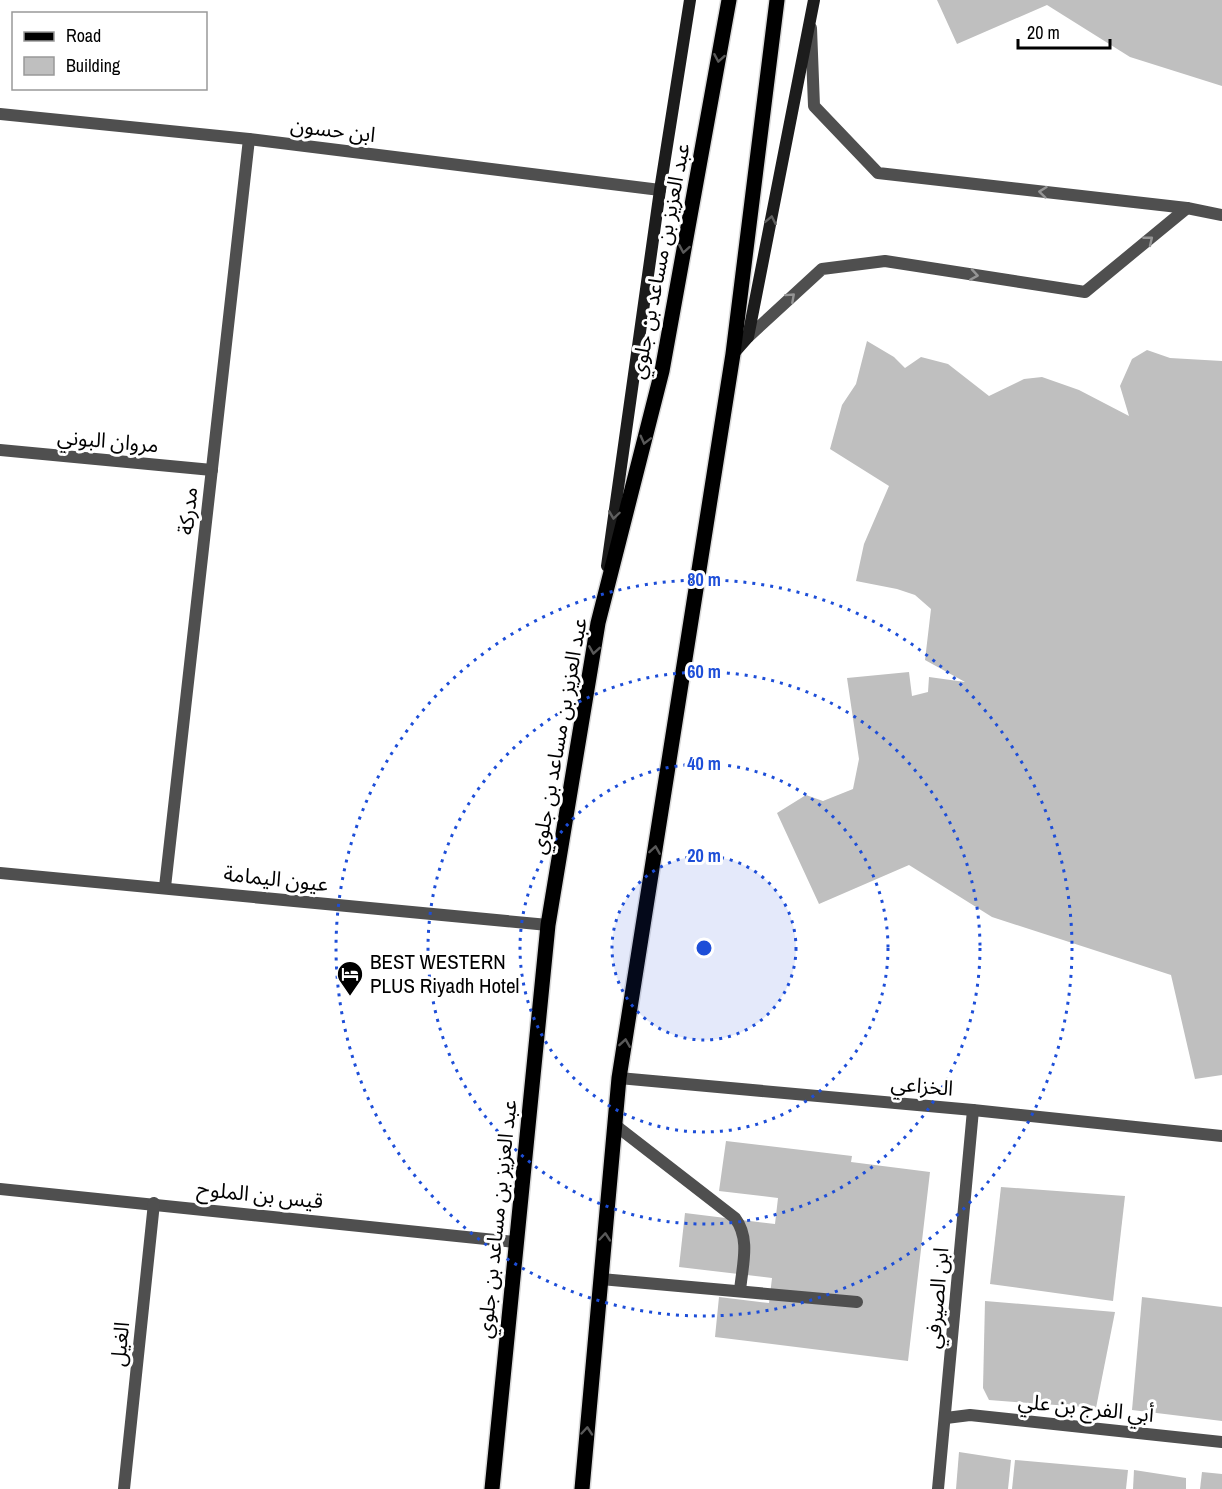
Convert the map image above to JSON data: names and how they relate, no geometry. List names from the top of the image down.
{
  "streets": {
    "main road": ["عبد العزيز بن مساعد بن جلوي"],
    "street": [
      "ابن حسون",
      "مروان البوني",
      "مدركة",
      "عيون اليمامة",
      "الخزاعي",
      "قيس بن الملوح",
      "ابن الصيرفي",
      "الغيل",
      "أبي الفرج بن علي"
    ]
  },
  "crossings": [
    ["ابن حسون", "مدركة"],
    ["عبد العزيز بن مساعد بن جلوي", "عيون اليمامة"],
    ["عبد العزيز بن مساعد بن جلوي", "قيس بن الملوح"],
    ["مروان البوني", "مدركة"],
    ["مدركة", "عيون اليمامة"],
    ["الخزاعي", "ابن الصيرفي"],
    ["قيس بن الملوح", "الغيل"],
    ["ابن الصيرفي", "أبي الفرج بن علي"]
  ],
  "places": {
    "hotel": ["BEST WESTERN PLUS Riyadh Hotel"]
  },
  "legend": ["Road", "Building"],
  "scale_bar": "20 m",
  "rings": [
    "80 m",
    "60 m",
    "40 m",
    "20 m"
  ]
}
